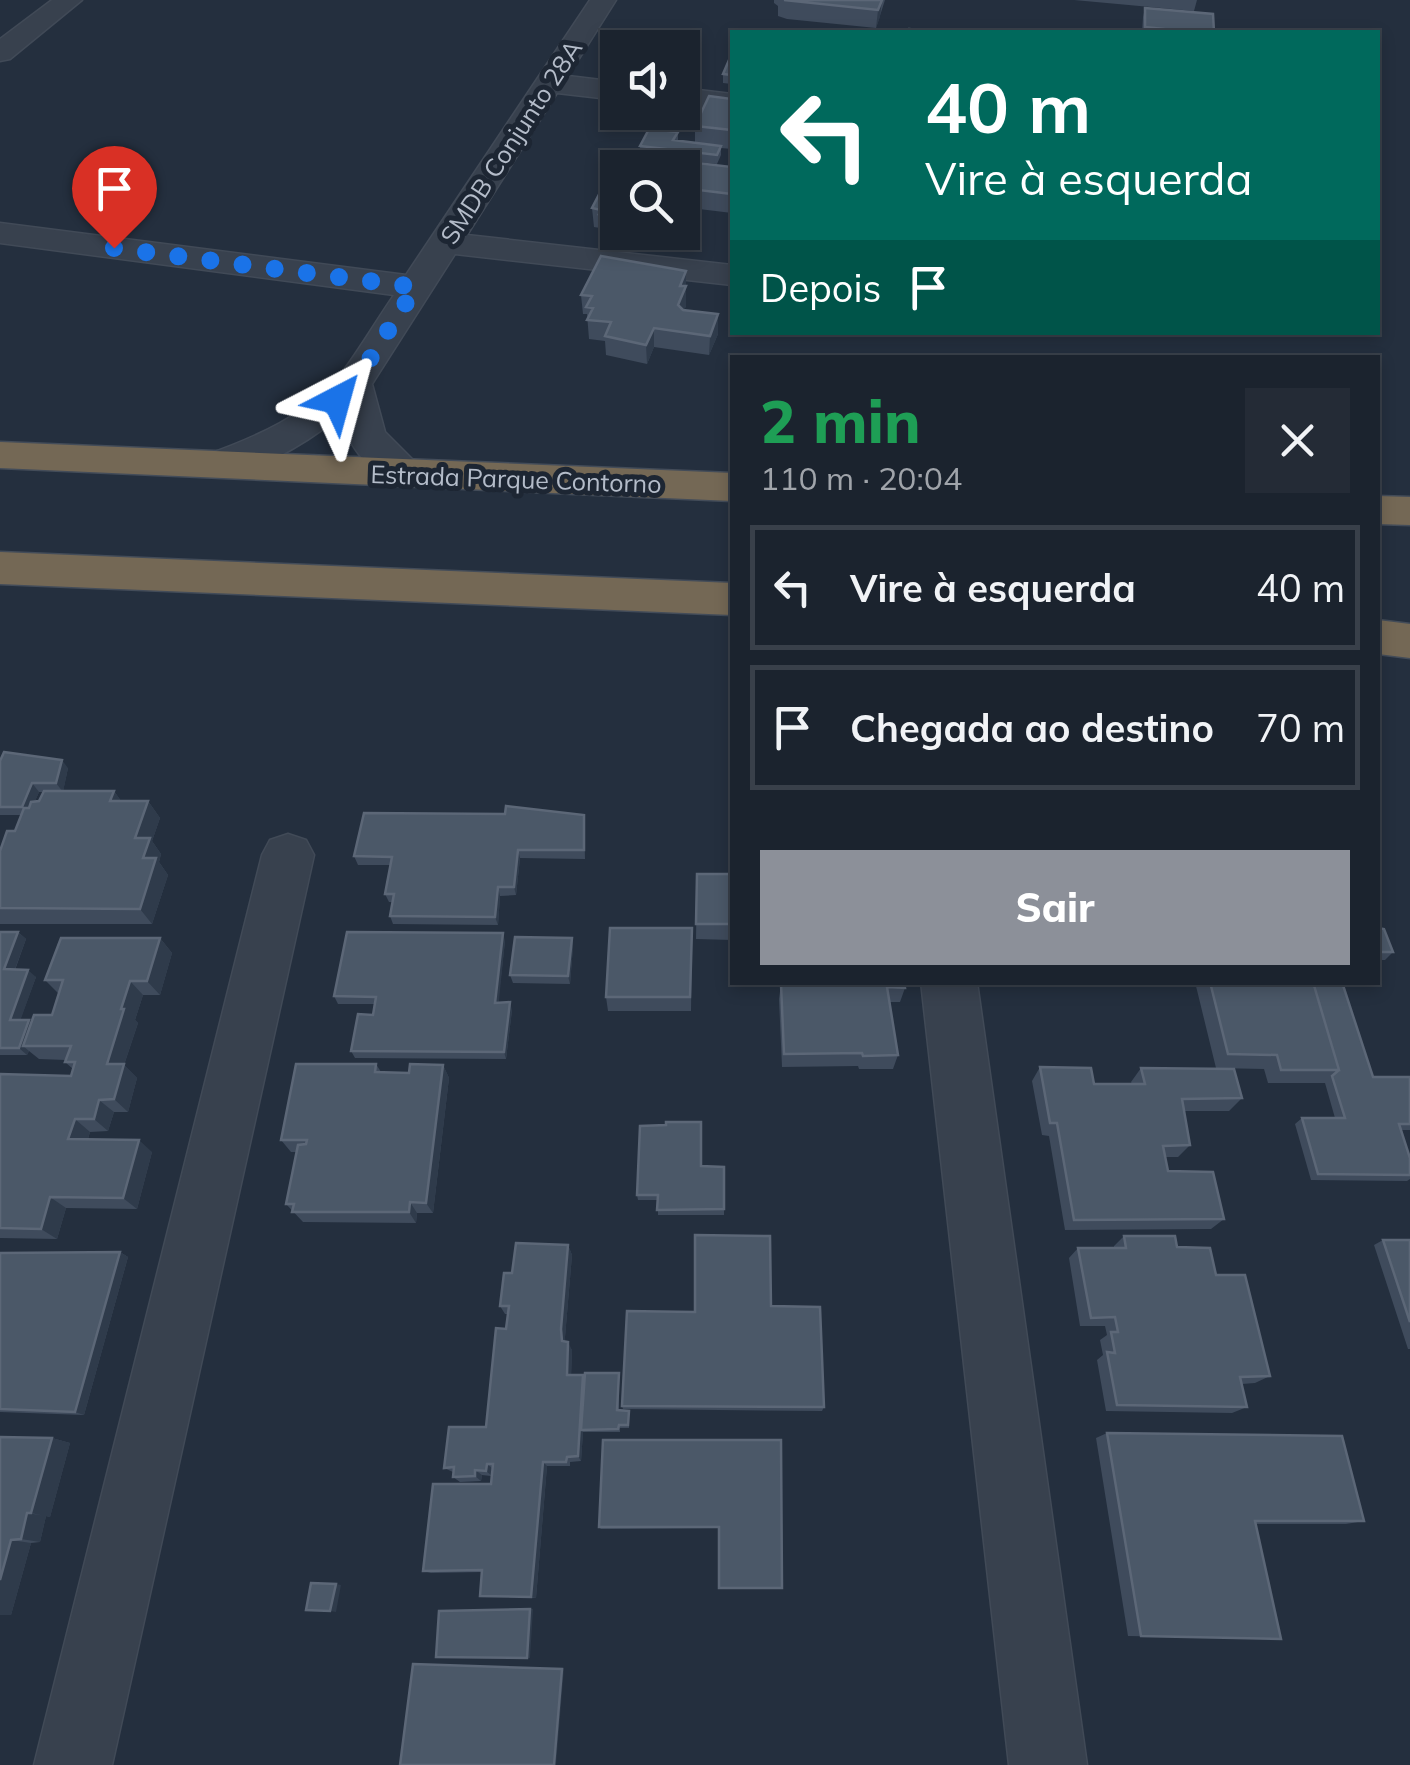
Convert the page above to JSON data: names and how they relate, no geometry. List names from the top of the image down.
{
  "streets": {
    "highway": ["Estrada Parque Contorno"],
    "street": ["SMDB Conjunto 28A"]
  },
  "crossings": [
    ["SMDB Conjunto 28A", "Estrada Parque Contorno"]
  ],
  "page": {
    "turn": ["40 m", "Vire à esquerda"],
    "then": "Depois",
    "heading": ["2 min", "110 m · 20:04"],
    "list": [
      {
        "name": "Vire à esquerda",
        "value": "40 m"
      },
      {
        "name": "Chegada ao destino",
        "value": "70 m"
      }
    ],
    "buttons": "Sair"
  }
}
